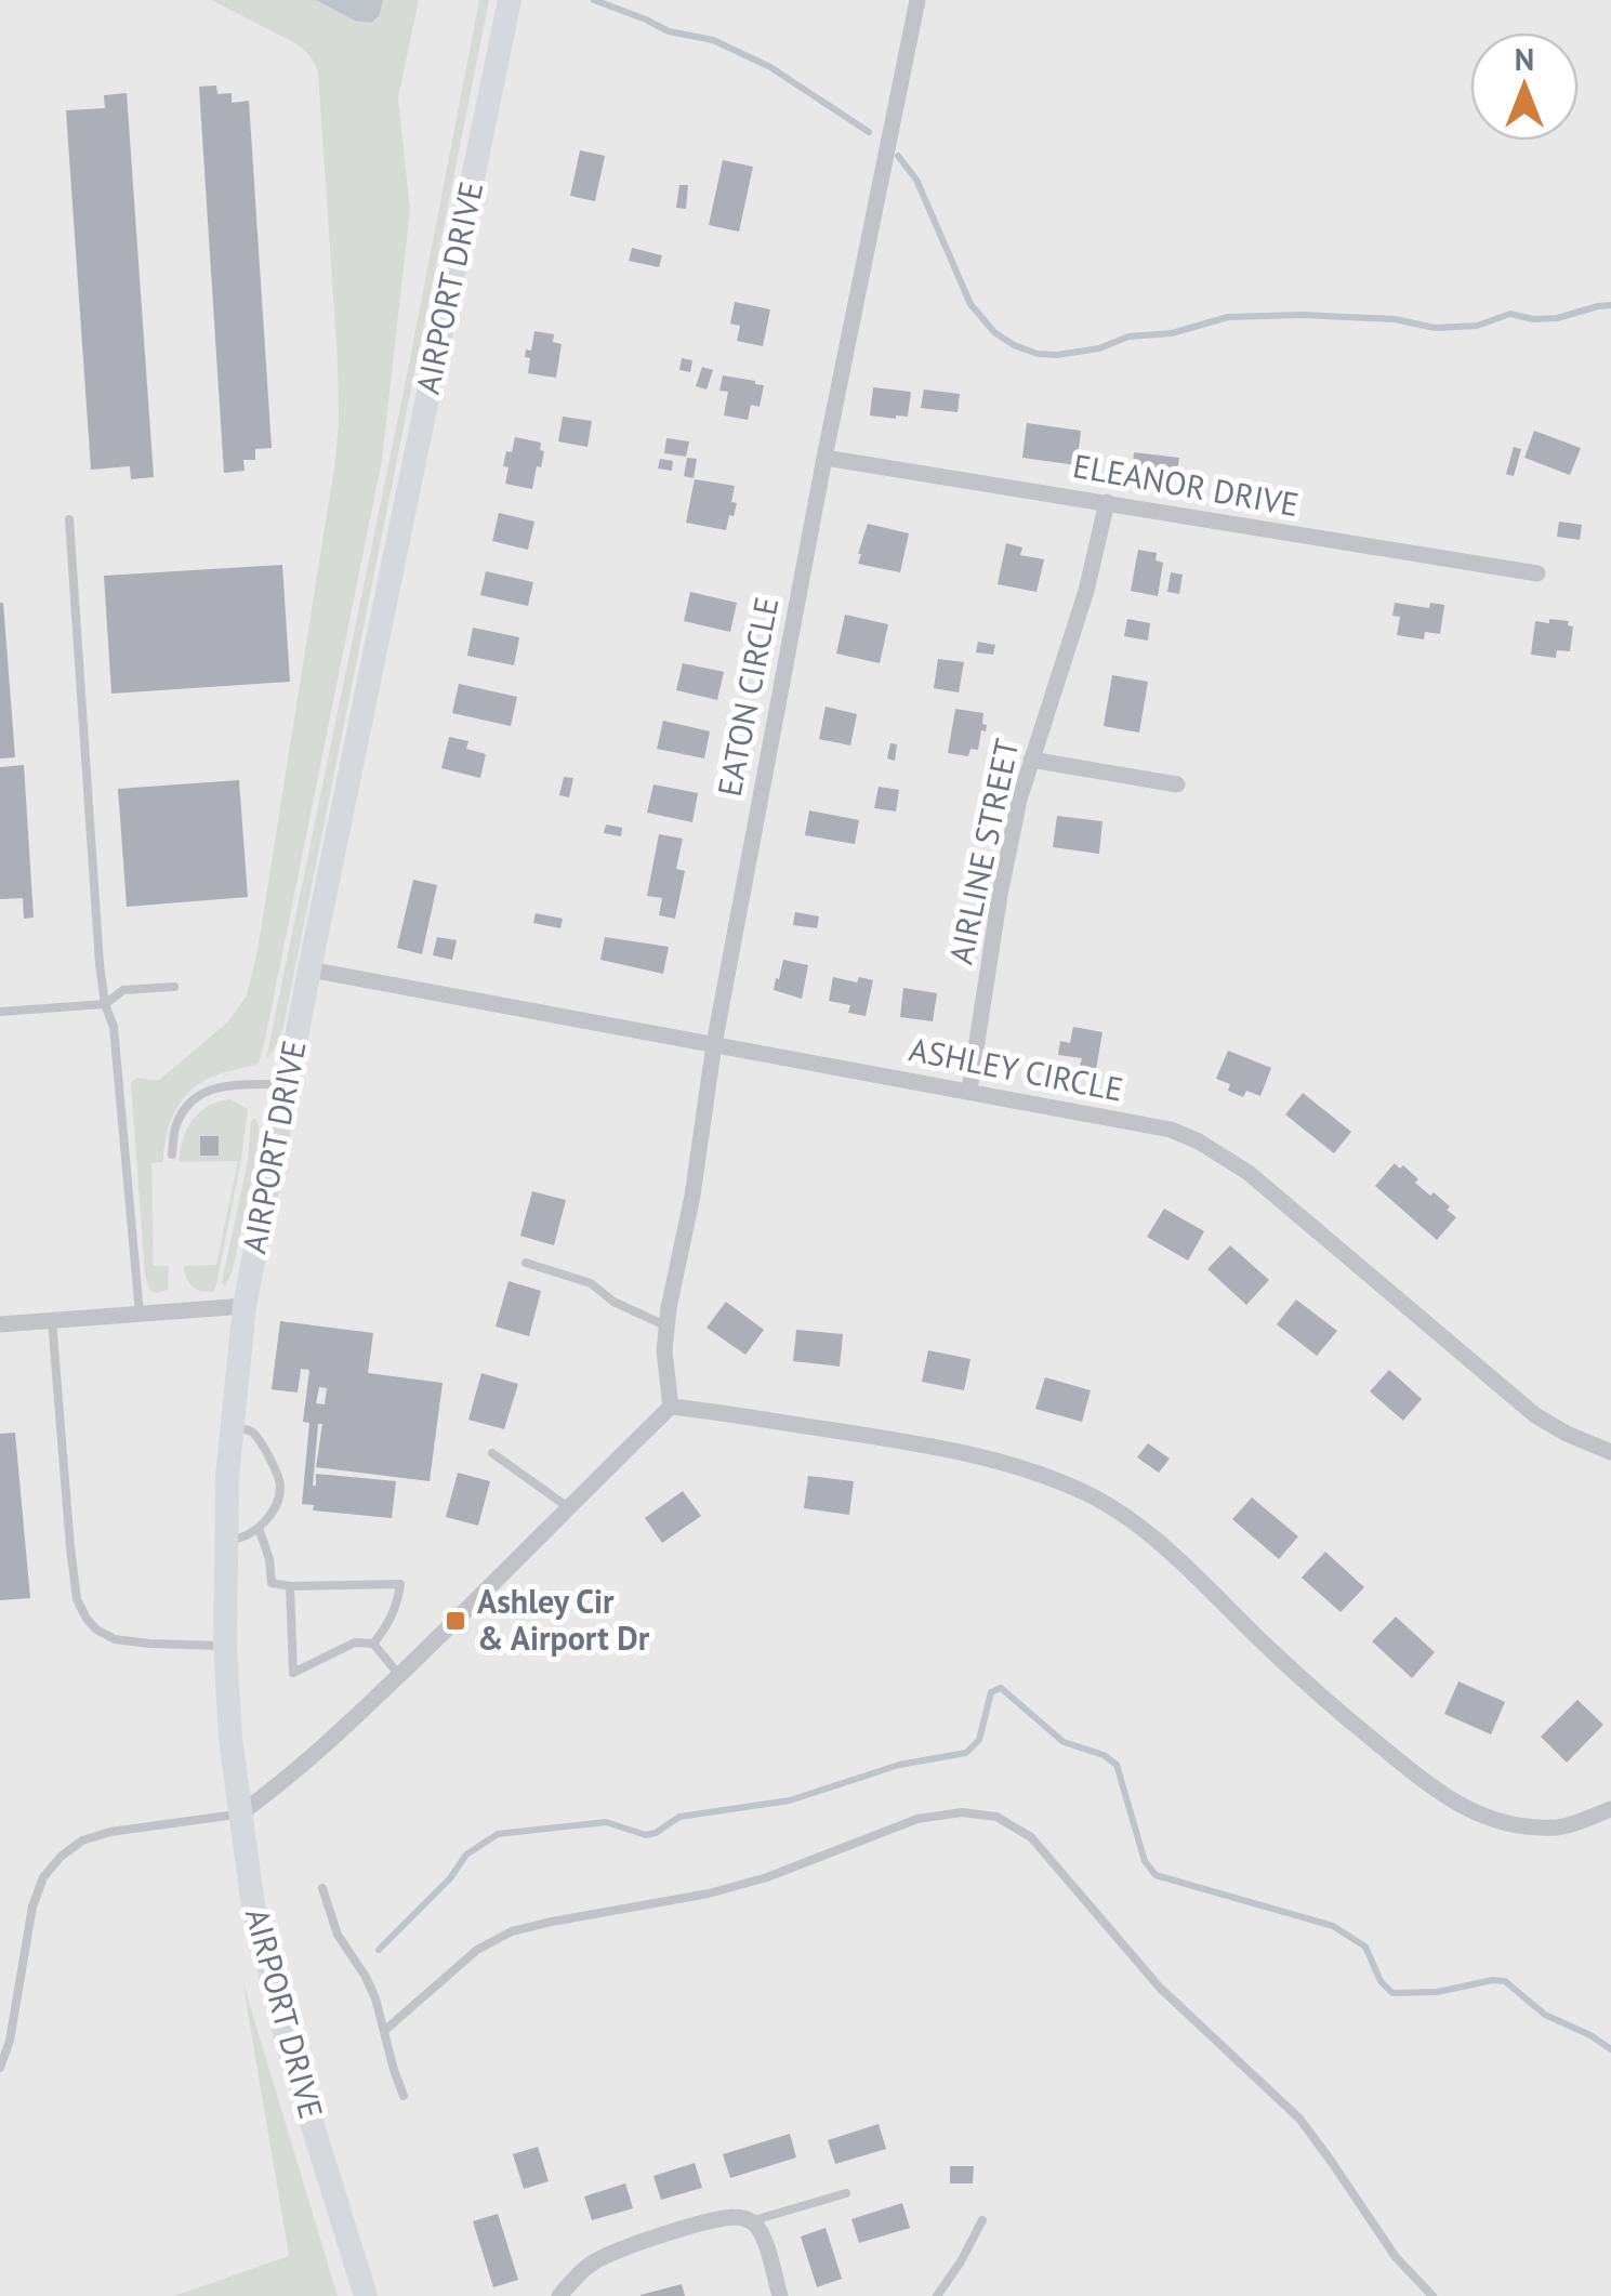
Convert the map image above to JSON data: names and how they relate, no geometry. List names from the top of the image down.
{
  "streets": {
    "street": [
      "AIRPORT DRIVE",
      "ELEANOR DRIVE",
      "EATON CIRCLE",
      "AIRLINE STREET",
      "ASHLEY CIRCLE"
    ]
  },
  "crossings": [
    ["AIRPORT DRIVE", "ASHLEY CIRCLE"],
    ["ELEANOR DRIVE", "EATON CIRCLE"],
    ["ELEANOR DRIVE", "AIRLINE STREET"],
    ["EATON CIRCLE", "ASHLEY CIRCLE"],
    ["AIRLINE STREET", "ASHLEY CIRCLE"]
  ],
  "places": {
    "transit": ["Ashley Cir & Airport Dr"]
  },
  "north": "top"
}
